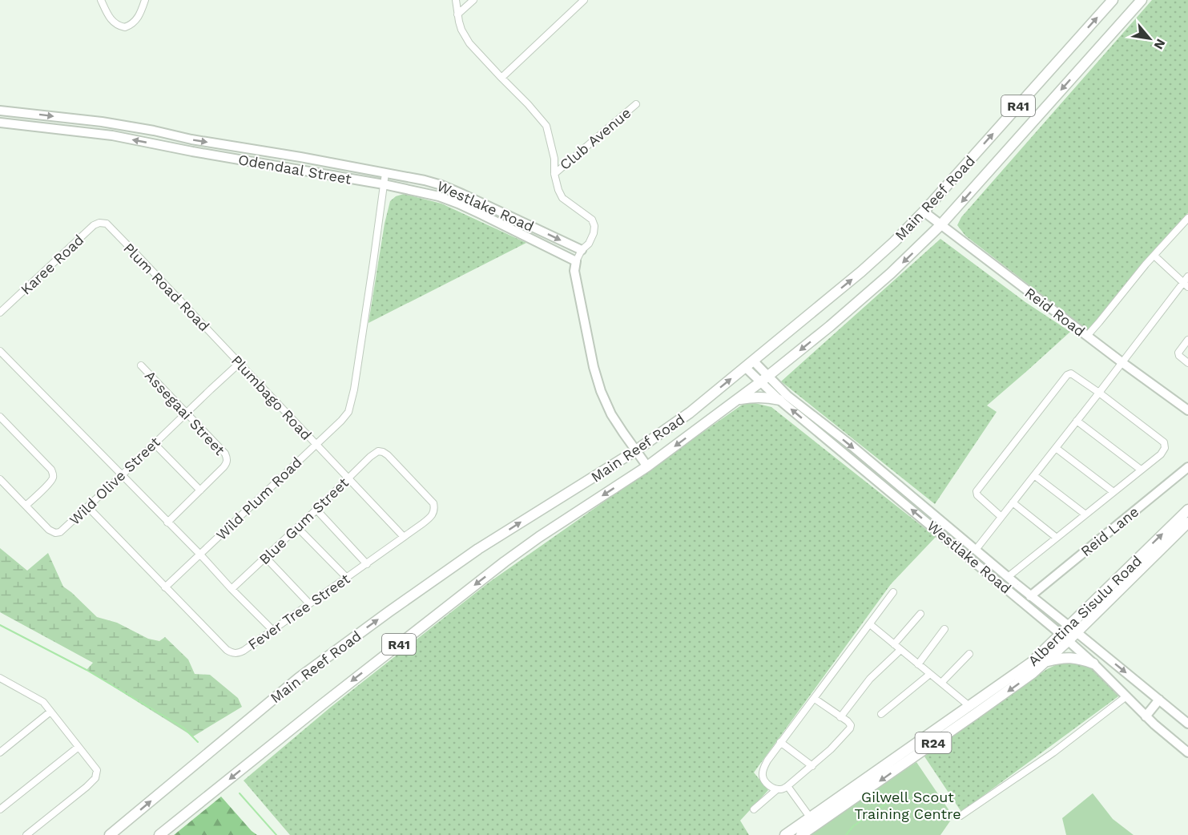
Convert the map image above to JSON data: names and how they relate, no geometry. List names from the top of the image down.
{
  "streets": {
    "main road": [
      "R41",
      "Main Reef Road",
      "Albertina Sisulu Road",
      "R24"
    ],
    "street": [
      "Club Avenue",
      "Odendaal Street",
      "Westlake Road",
      "Karee Road",
      "Plum Road Road",
      "Reid Road",
      "Plumbago Road",
      "Assegaai Street",
      "Wild Olive Street",
      "Wild Plum Road",
      "Blue Gum Street",
      "Reid Lane",
      "Fever Tree Street"
    ]
  },
  "crossings": [
    ["Odendaal Street", "Westlake Road"],
    ["Odendaal Street", "Wild Plum Road"],
    ["Main Reef Road", "Westlake Road"],
    ["Main Reef Road", "Reid Road"],
    ["Westlake Road", "Wild Plum Road"],
    ["Westlake Road", "Reid Lane"],
    ["Westlake Road", "Albertina Sisulu Road"],
    ["Karee Road", "Plum Road Road"],
    ["Plum Road Road", "Plumbago Road"],
    ["Plumbago Road", "Wild Olive Street"],
    ["Plumbago Road", "Wild Plum Road"],
    ["Plumbago Road", "Blue Gum Street"],
    ["Plumbago Road", "Fever Tree Street"],
    ["Assegaai Street", "Wild Olive Street"],
    ["Wild Olive Street", "Fever Tree Street"],
    ["Wild Plum Road", "Fever Tree Street"],
    ["Blue Gum Street", "Fever Tree Street"]
  ],
  "parks": ["Gilwell Scout Training Centre"],
  "north": "bottom right"
}
